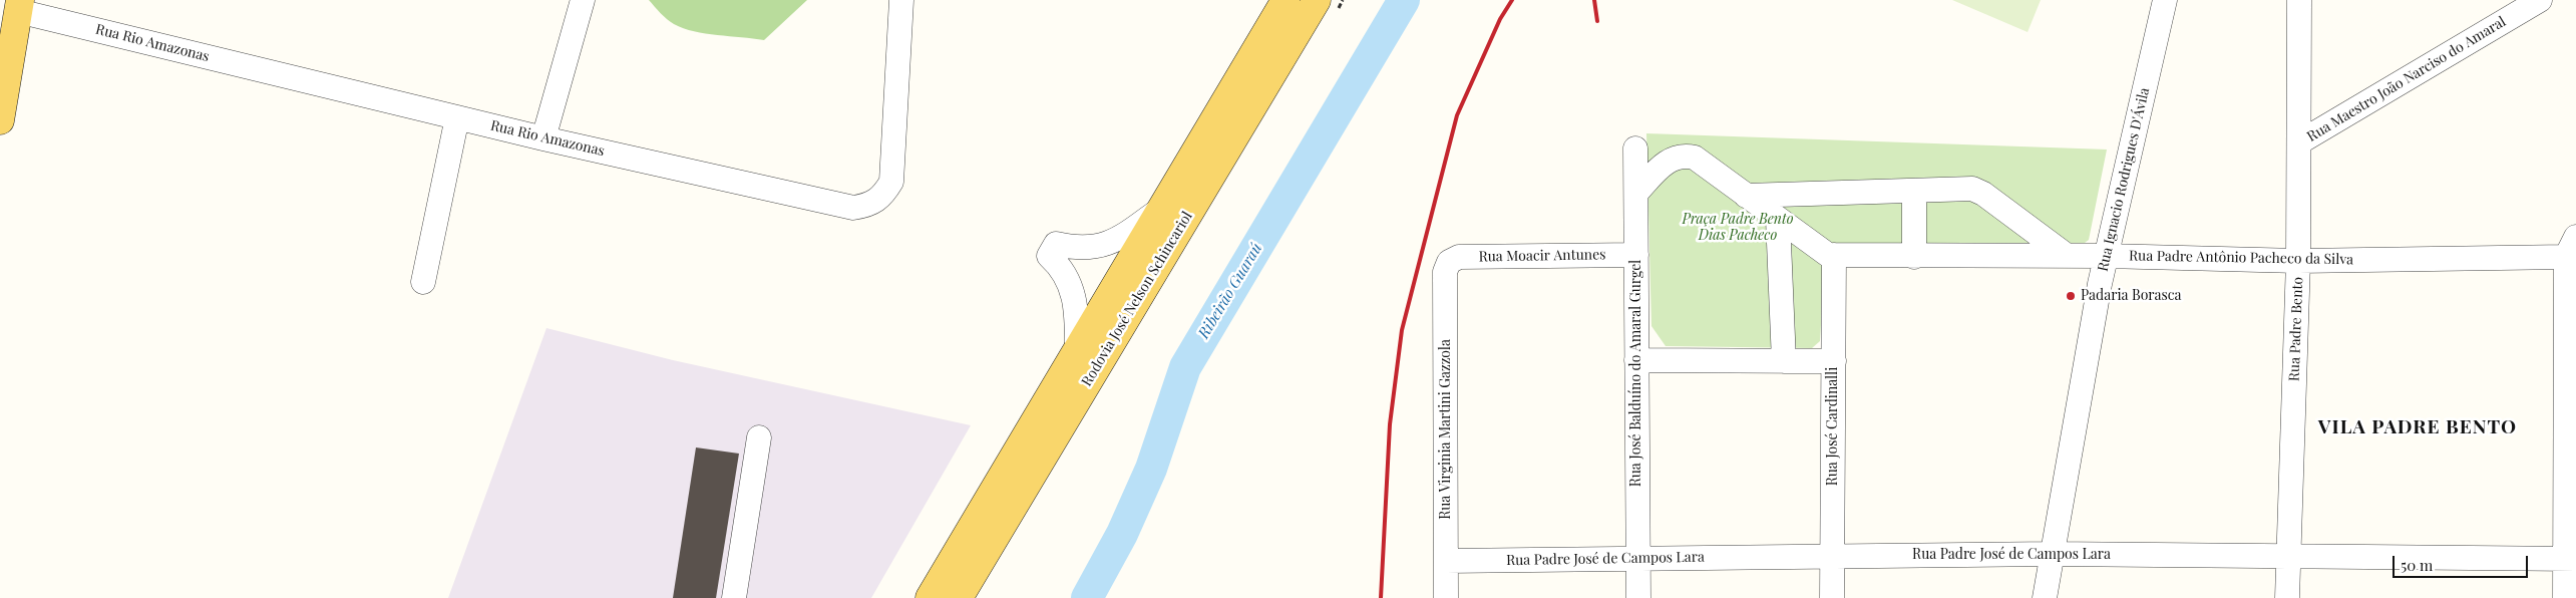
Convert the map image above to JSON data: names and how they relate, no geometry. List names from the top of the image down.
{
  "streets": {
    "main road": ["Rodovia José Nelson Schincariol"],
    "street": [
      "Rua Rio Amazonas",
      "Rua Maestro João Narciso do Amaral",
      "Rua Ignacio Rodrigues D'Ávila",
      "Rua Moacir Antunes",
      "Rua Padre Antônio Pacheco da Silva",
      "Rua Padre Bento",
      "Rua José Balduíno do Amaral Gurgel",
      "Rua José Cardinalli",
      "Rua Virginia Martini Gazzola",
      "Rua Padre José de Campos Lara"
    ]
  },
  "crossings": [
    ["Rua Maestro João Narciso do Amaral", "Rua Padre Bento"],
    ["Rua Ignacio Rodrigues D'Ávila", "Rua Padre Antônio Pacheco da Silva"],
    ["Rua Ignacio Rodrigues D'Ávila", "Rua Padre José de Campos Lara"],
    ["Rua Moacir Antunes", "Rua José Balduíno do Amaral Gurgel"],
    ["Rua Moacir Antunes", "Rua Virginia Martini Gazzola"],
    ["Rua Padre Antônio Pacheco da Silva", "Rua Padre Bento"],
    ["Rua Padre Antônio Pacheco da Silva", "Rua José Cardinalli"],
    ["Rua Padre Bento", "Rua Padre José de Campos Lara"],
    ["Rua José Balduíno do Amaral Gurgel", "Rua Padre José de Campos Lara"],
    ["Rua José Cardinalli", "Rua Padre José de Campos Lara"],
    ["Rua Virginia Martini Gazzola", "Rua Padre José de Campos Lara"]
  ],
  "districts": ["VILA PADRE BENTO"],
  "water": ["Ribeirão Guaraú"],
  "parks": ["Praça Padre Bento Dias Pacheco"],
  "places": ["Padaria Borasca"],
  "scale_bar": "50 m"
}
